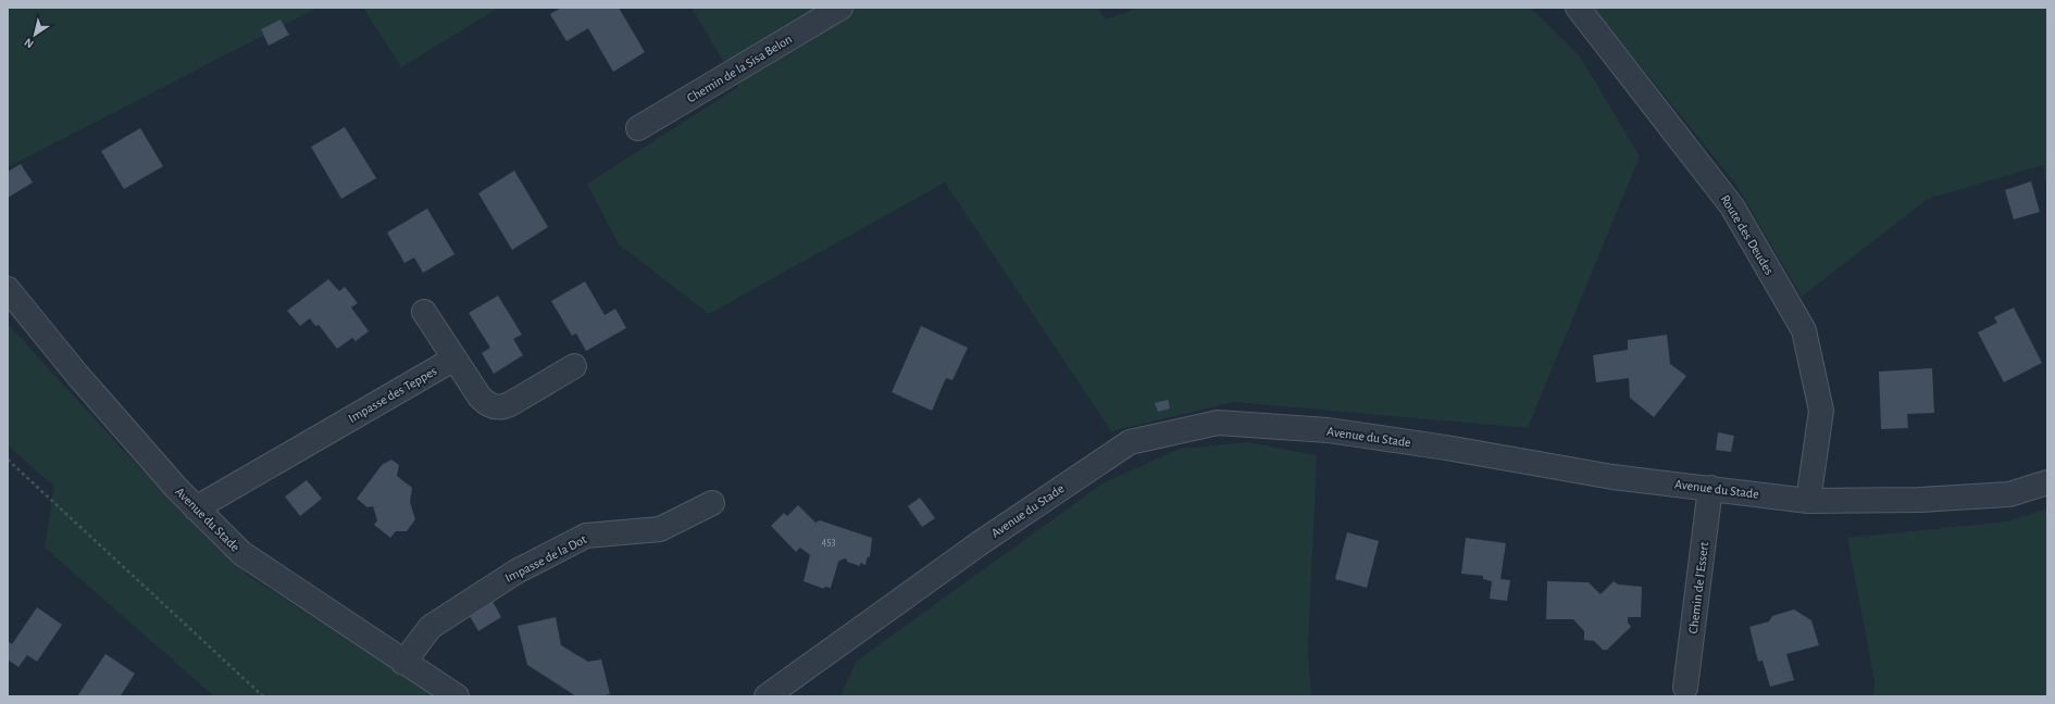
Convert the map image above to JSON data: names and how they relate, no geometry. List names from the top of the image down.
{
  "streets": {
    "street": [
      "Chemin de la Sisa Belon",
      "Route des Deudes",
      "Impasse des Teppes",
      "Avenue du Stade",
      "Impasse de la Dot",
      "Chemin de l'Essert"
    ]
  },
  "crossings": [
    ["Route des Deudes", "Avenue du Stade"],
    ["Impasse des Teppes", "Avenue du Stade"],
    ["Avenue du Stade", "Impasse de la Dot"],
    ["Avenue du Stade", "Chemin de l'Essert"]
  ],
  "house_numbers": ["453"],
  "north": "bottom left"
}
